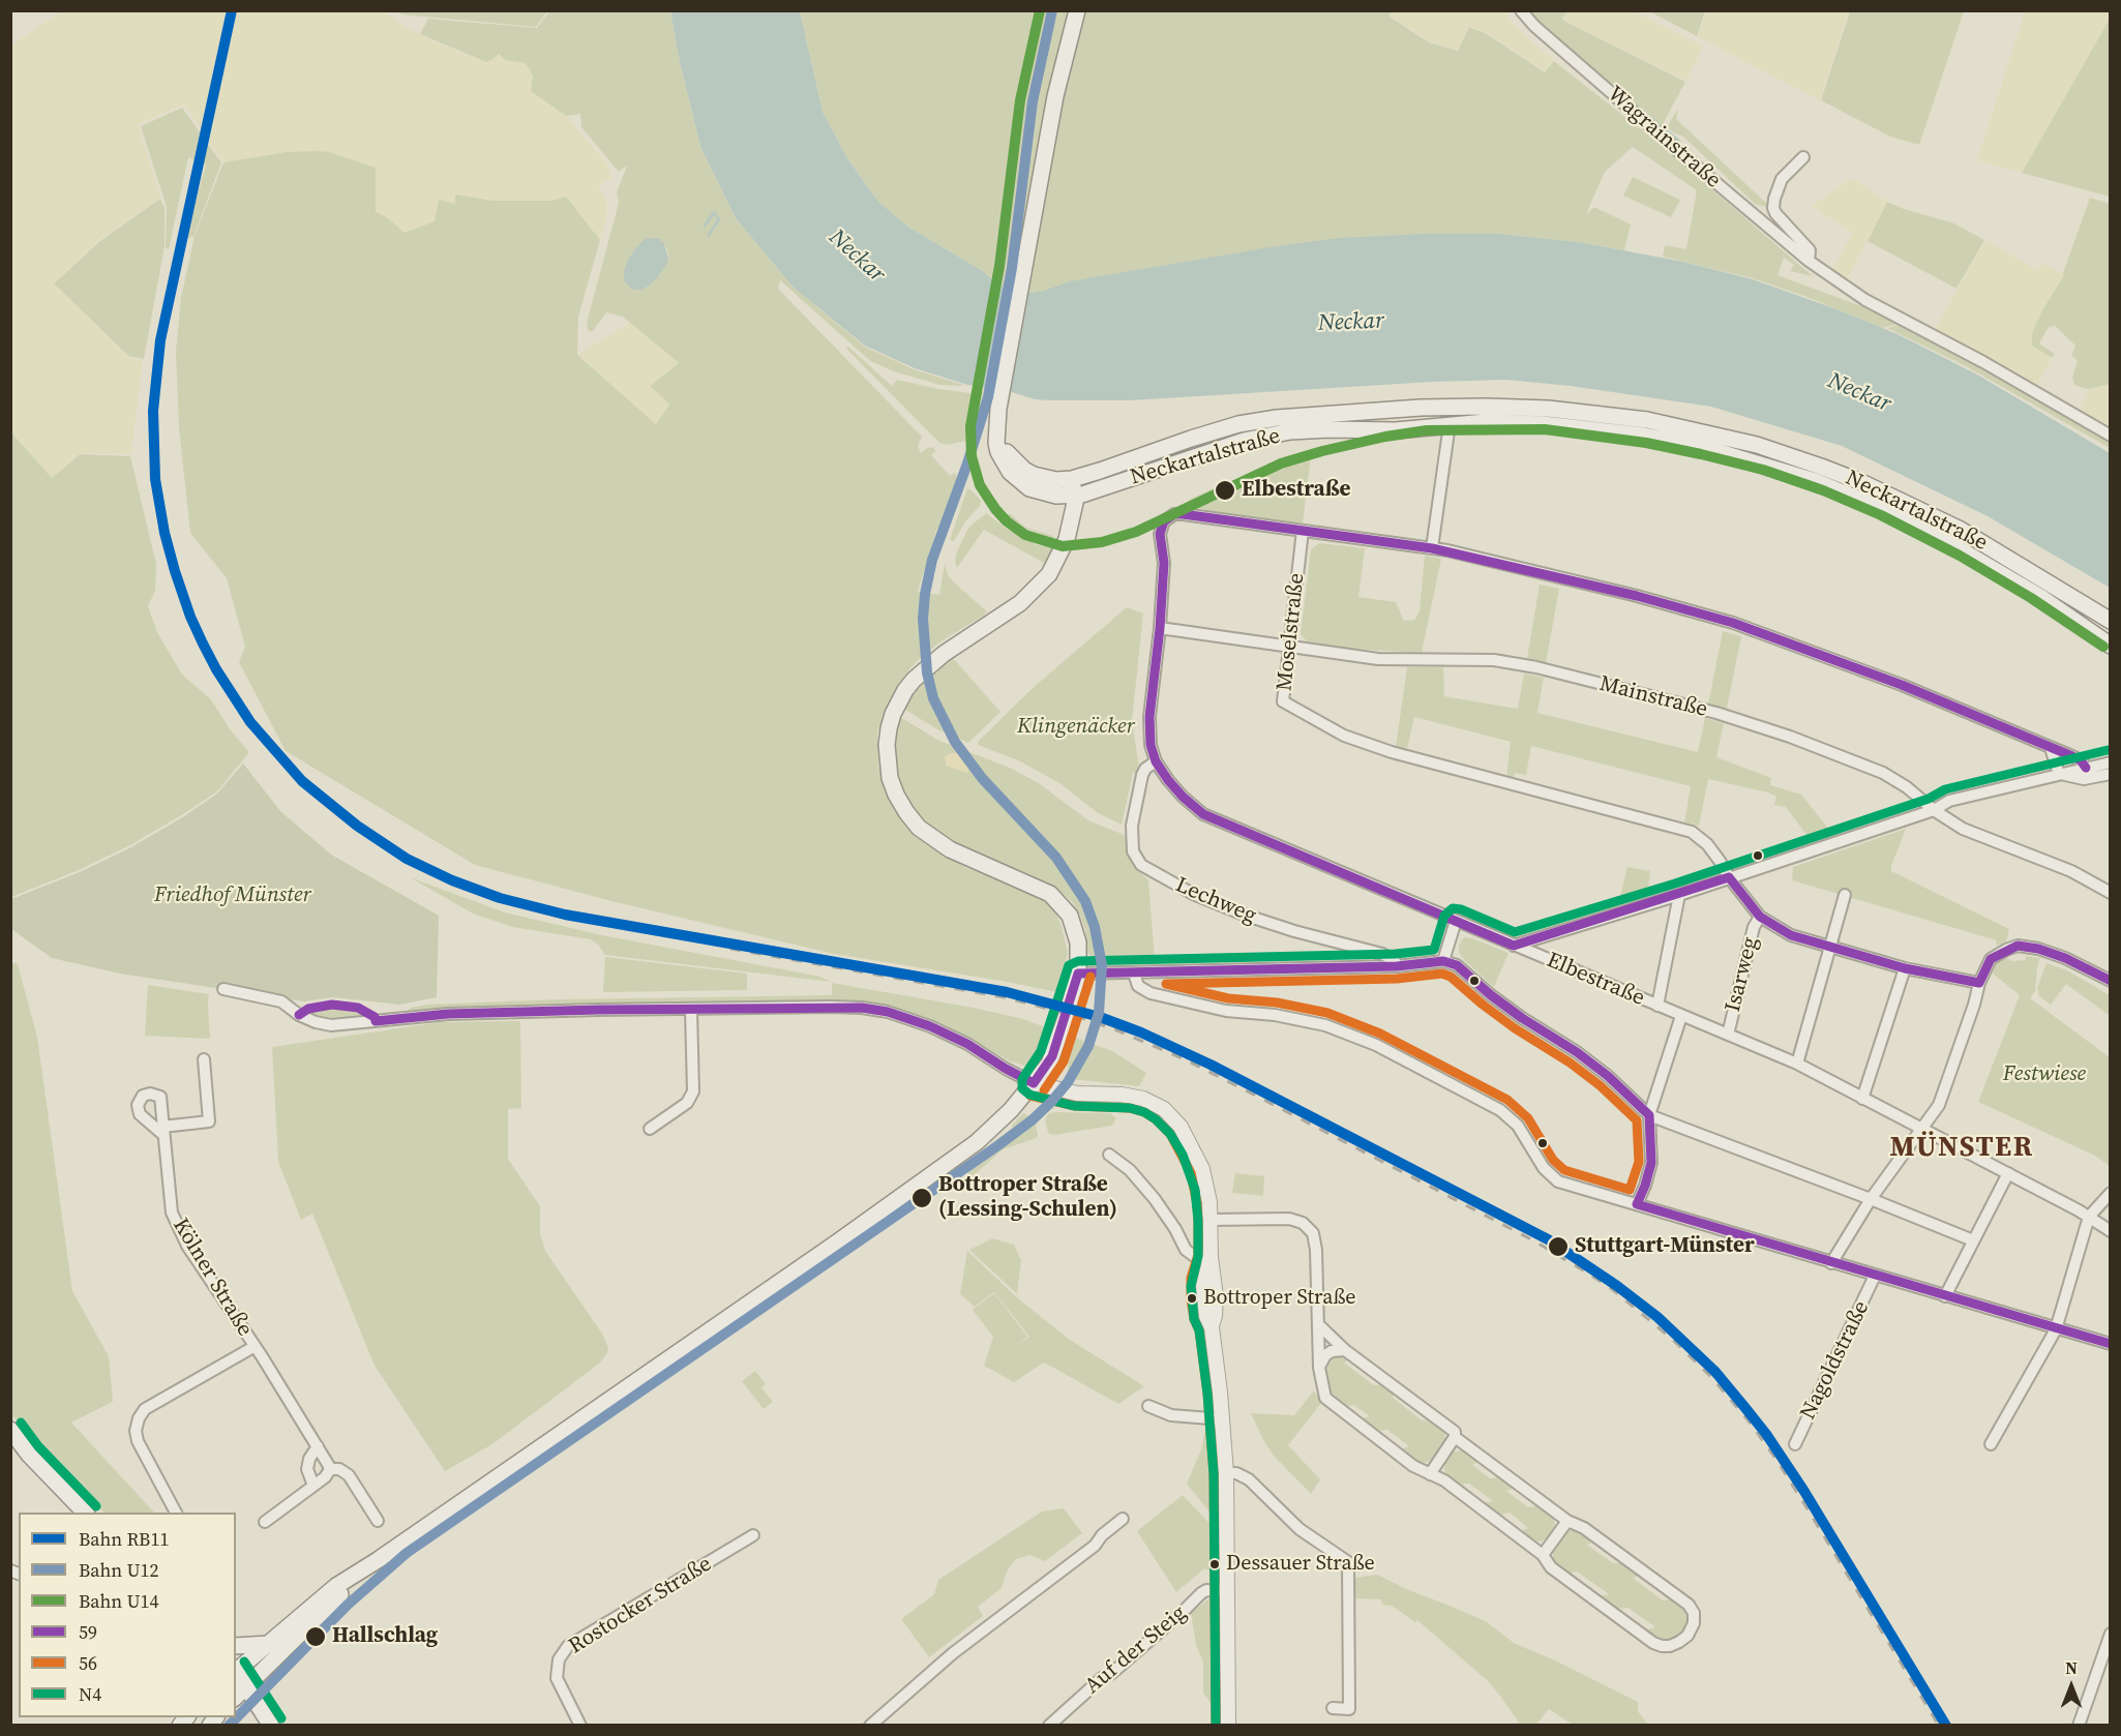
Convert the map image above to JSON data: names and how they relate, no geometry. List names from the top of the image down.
{
  "streets": {
    "main road": ["Neckartalstraße"],
    "street": [
      "Wagrainstraße",
      "Moselstraße",
      "Mainstraße",
      "Lechweg",
      "Isarweg",
      "Elbestraße",
      "Kölner Straße",
      "Nagoldstraße",
      "Rostocker Straße",
      "Auf der Steig"
    ]
  },
  "crossings": [
    ["Moselstraße", "Mainstraße"],
    ["Moselstraße", "Isarweg"],
    ["Moselstraße", "Elbestraße"],
    ["Mainstraße", "Elbestraße"],
    ["Lechweg", "Elbestraße"],
    ["Isarweg", "Elbestraße"]
  ],
  "districts": ["MÜNSTER"],
  "water": ["Neckar"],
  "parks": ["Klingenäcker", "Friedhof Münster", "Festwiese"],
  "places": [
    "Elbestraße",
    "Bottroper Straße (Lessing-Schulen)",
    "Stuttgart-Münster",
    "Bottroper Straße",
    "Dessauer Straße",
    "Hallschlag"
  ],
  "lines": [
    "rail line RB11",
    "rail line U12",
    "rail line U14",
    "transit line 59",
    "transit line N4",
    "transit line 56"
  ],
  "legend": [
    "Bahn RB11",
    "Bahn U12",
    "Bahn U14",
    "59",
    "56",
    "N4"
  ],
  "north": "top"
}
